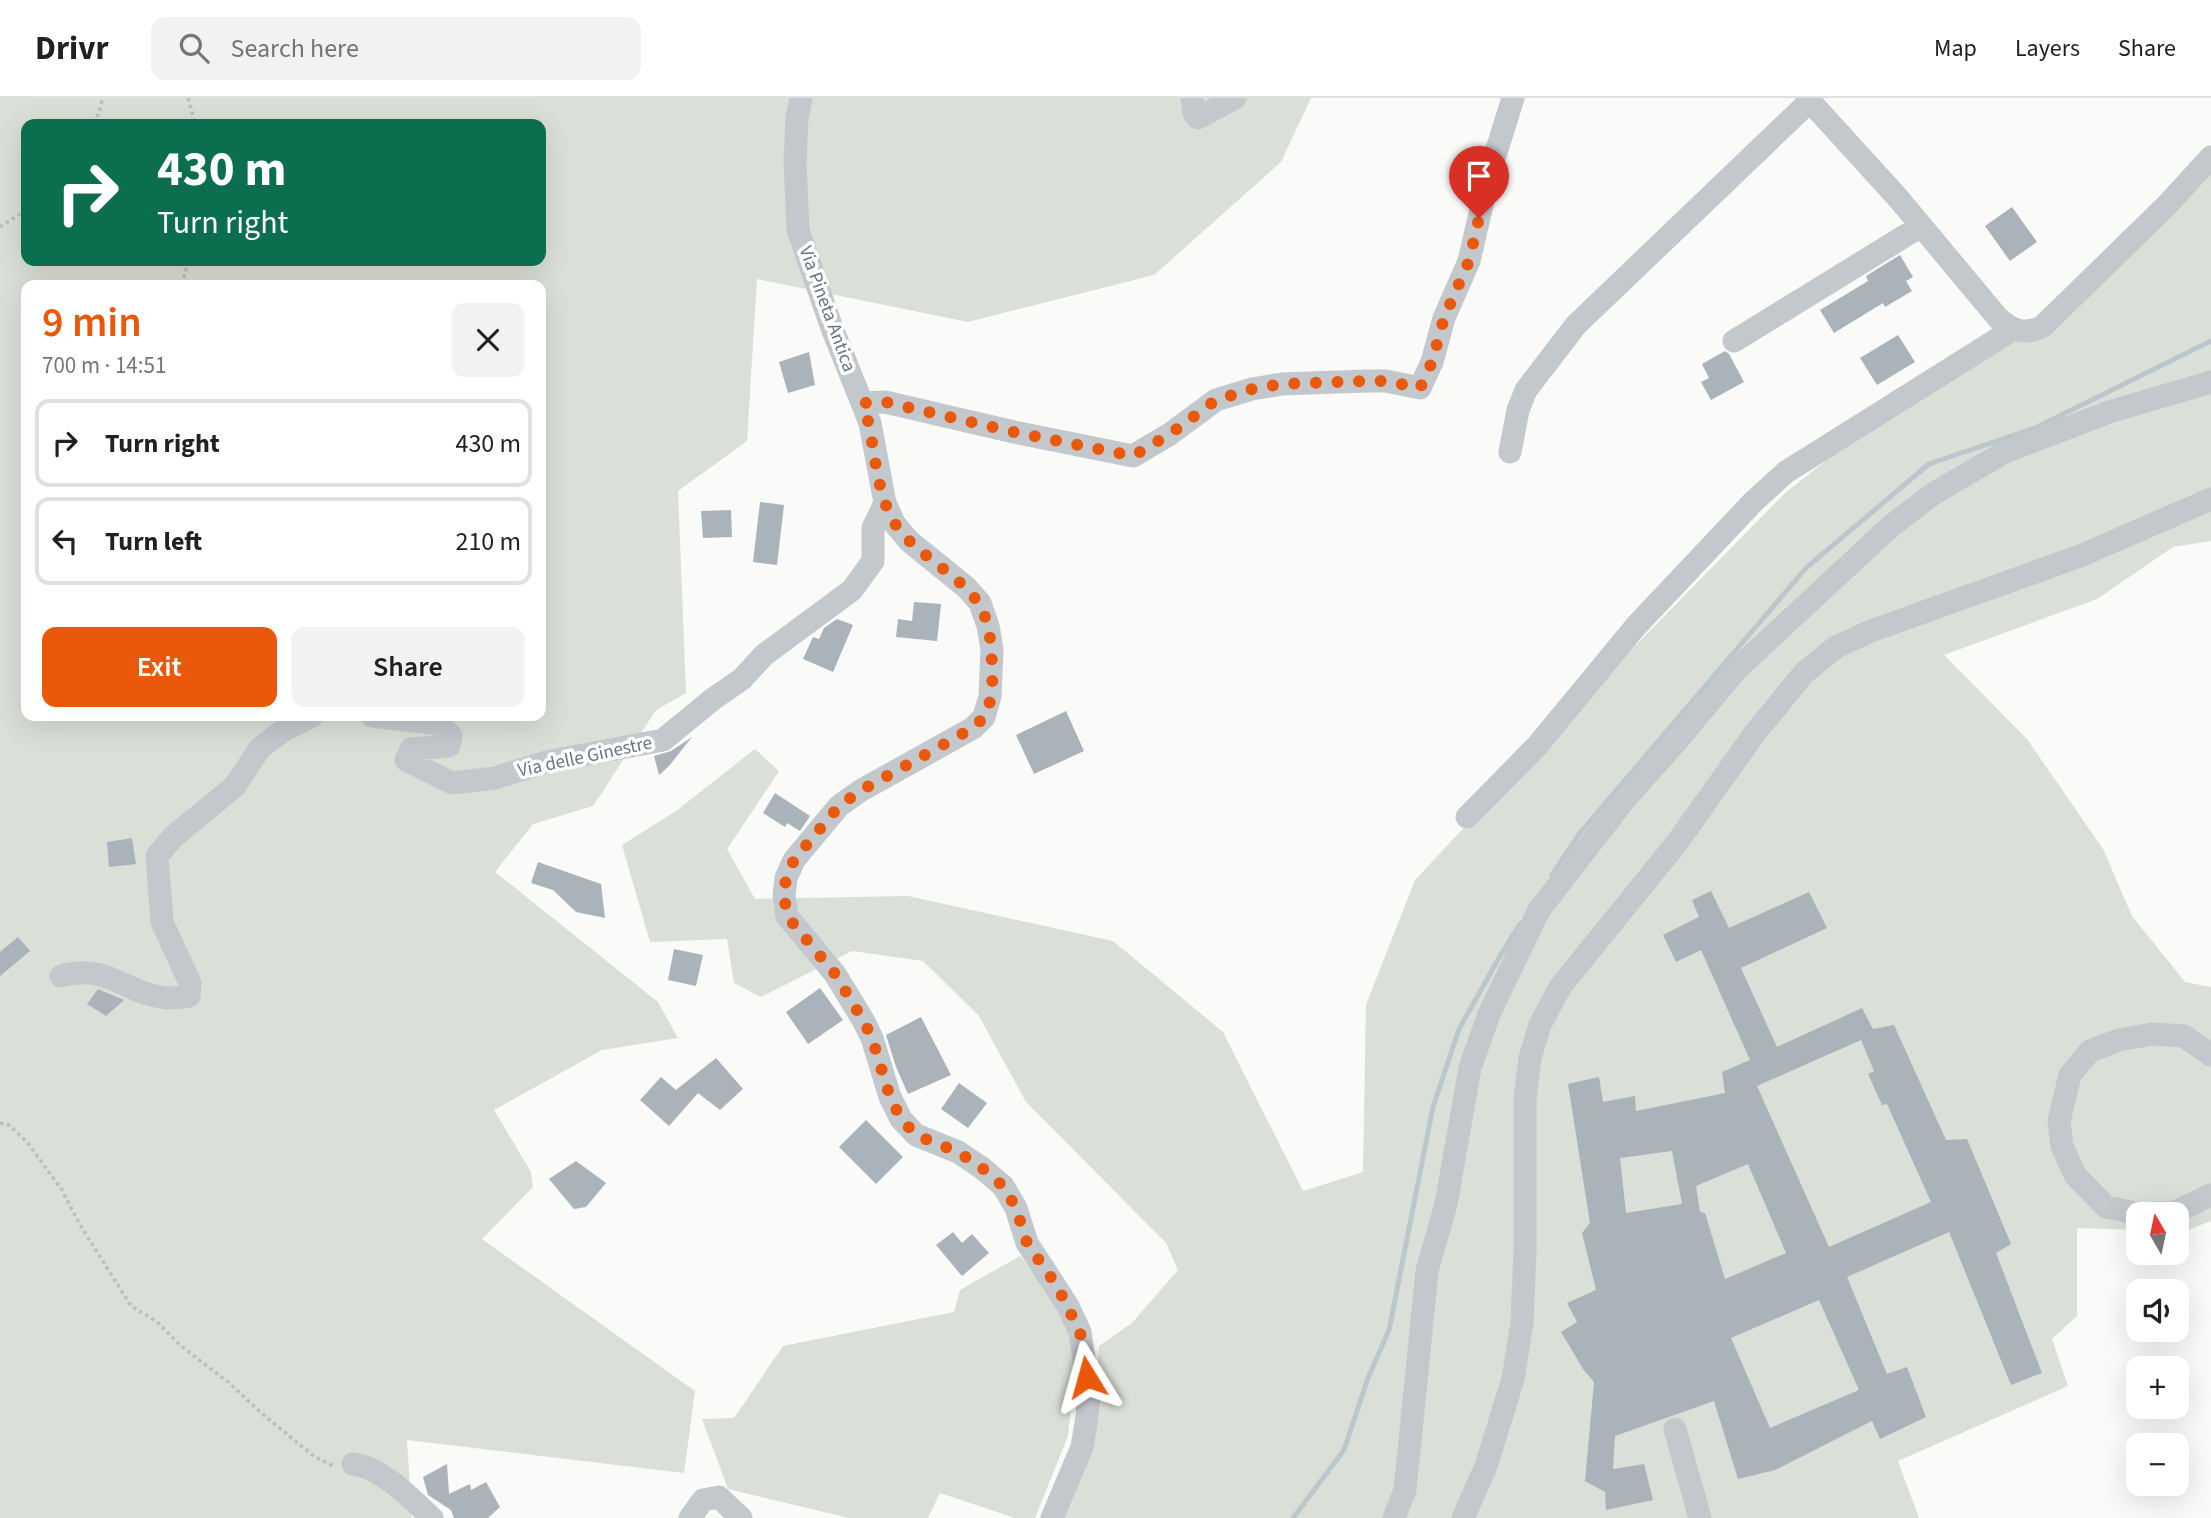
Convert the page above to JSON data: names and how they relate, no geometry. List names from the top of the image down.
{
  "streets": {
    "street": ["Via Pineta Antica", "Via delle Ginestre"]
  },
  "crossings": [
    ["Via Pineta Antica", "Via delle Ginestre"]
  ],
  "north": "top",
  "page": {
    "header": "Drivr",
    "search": "Search here",
    "nav": ["Map", "Layers", "Share"],
    "turn": ["430 m", "Turn right"],
    "heading": ["9 min", "700 m · 14:51"],
    "list": [
      {
        "name": "Turn right",
        "value": "430 m"
      },
      {
        "name": "Turn left",
        "value": "210 m"
      }
    ],
    "buttons": ["Exit", "Share"],
    "map_buttons": ["+", "−"]
  }
}
